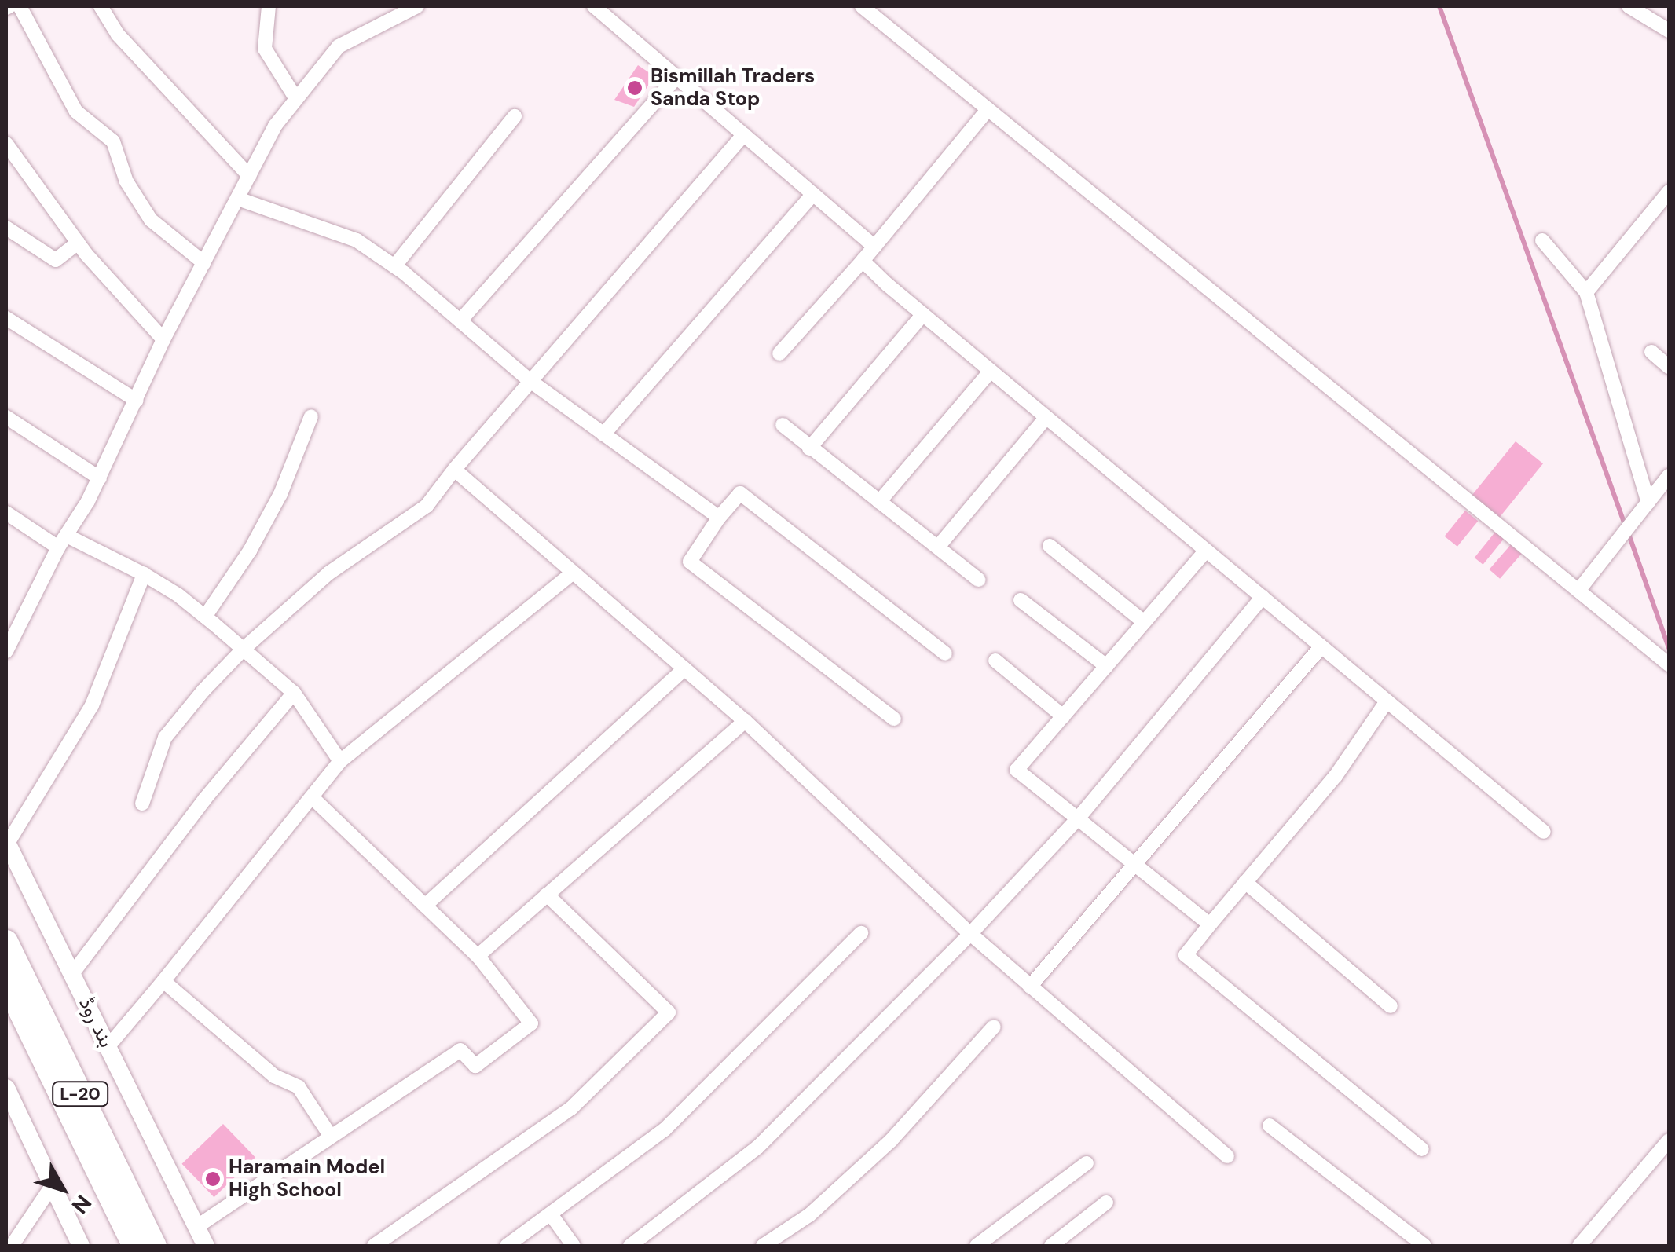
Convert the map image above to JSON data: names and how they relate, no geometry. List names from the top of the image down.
{
  "streets": {
    "highway": ["L-20"],
    "main road": ["بند روڈ"]
  },
  "places": ["Bismillah Traders Sanda Stop", "Haramain Model High School"],
  "north": "bottom right"
}
